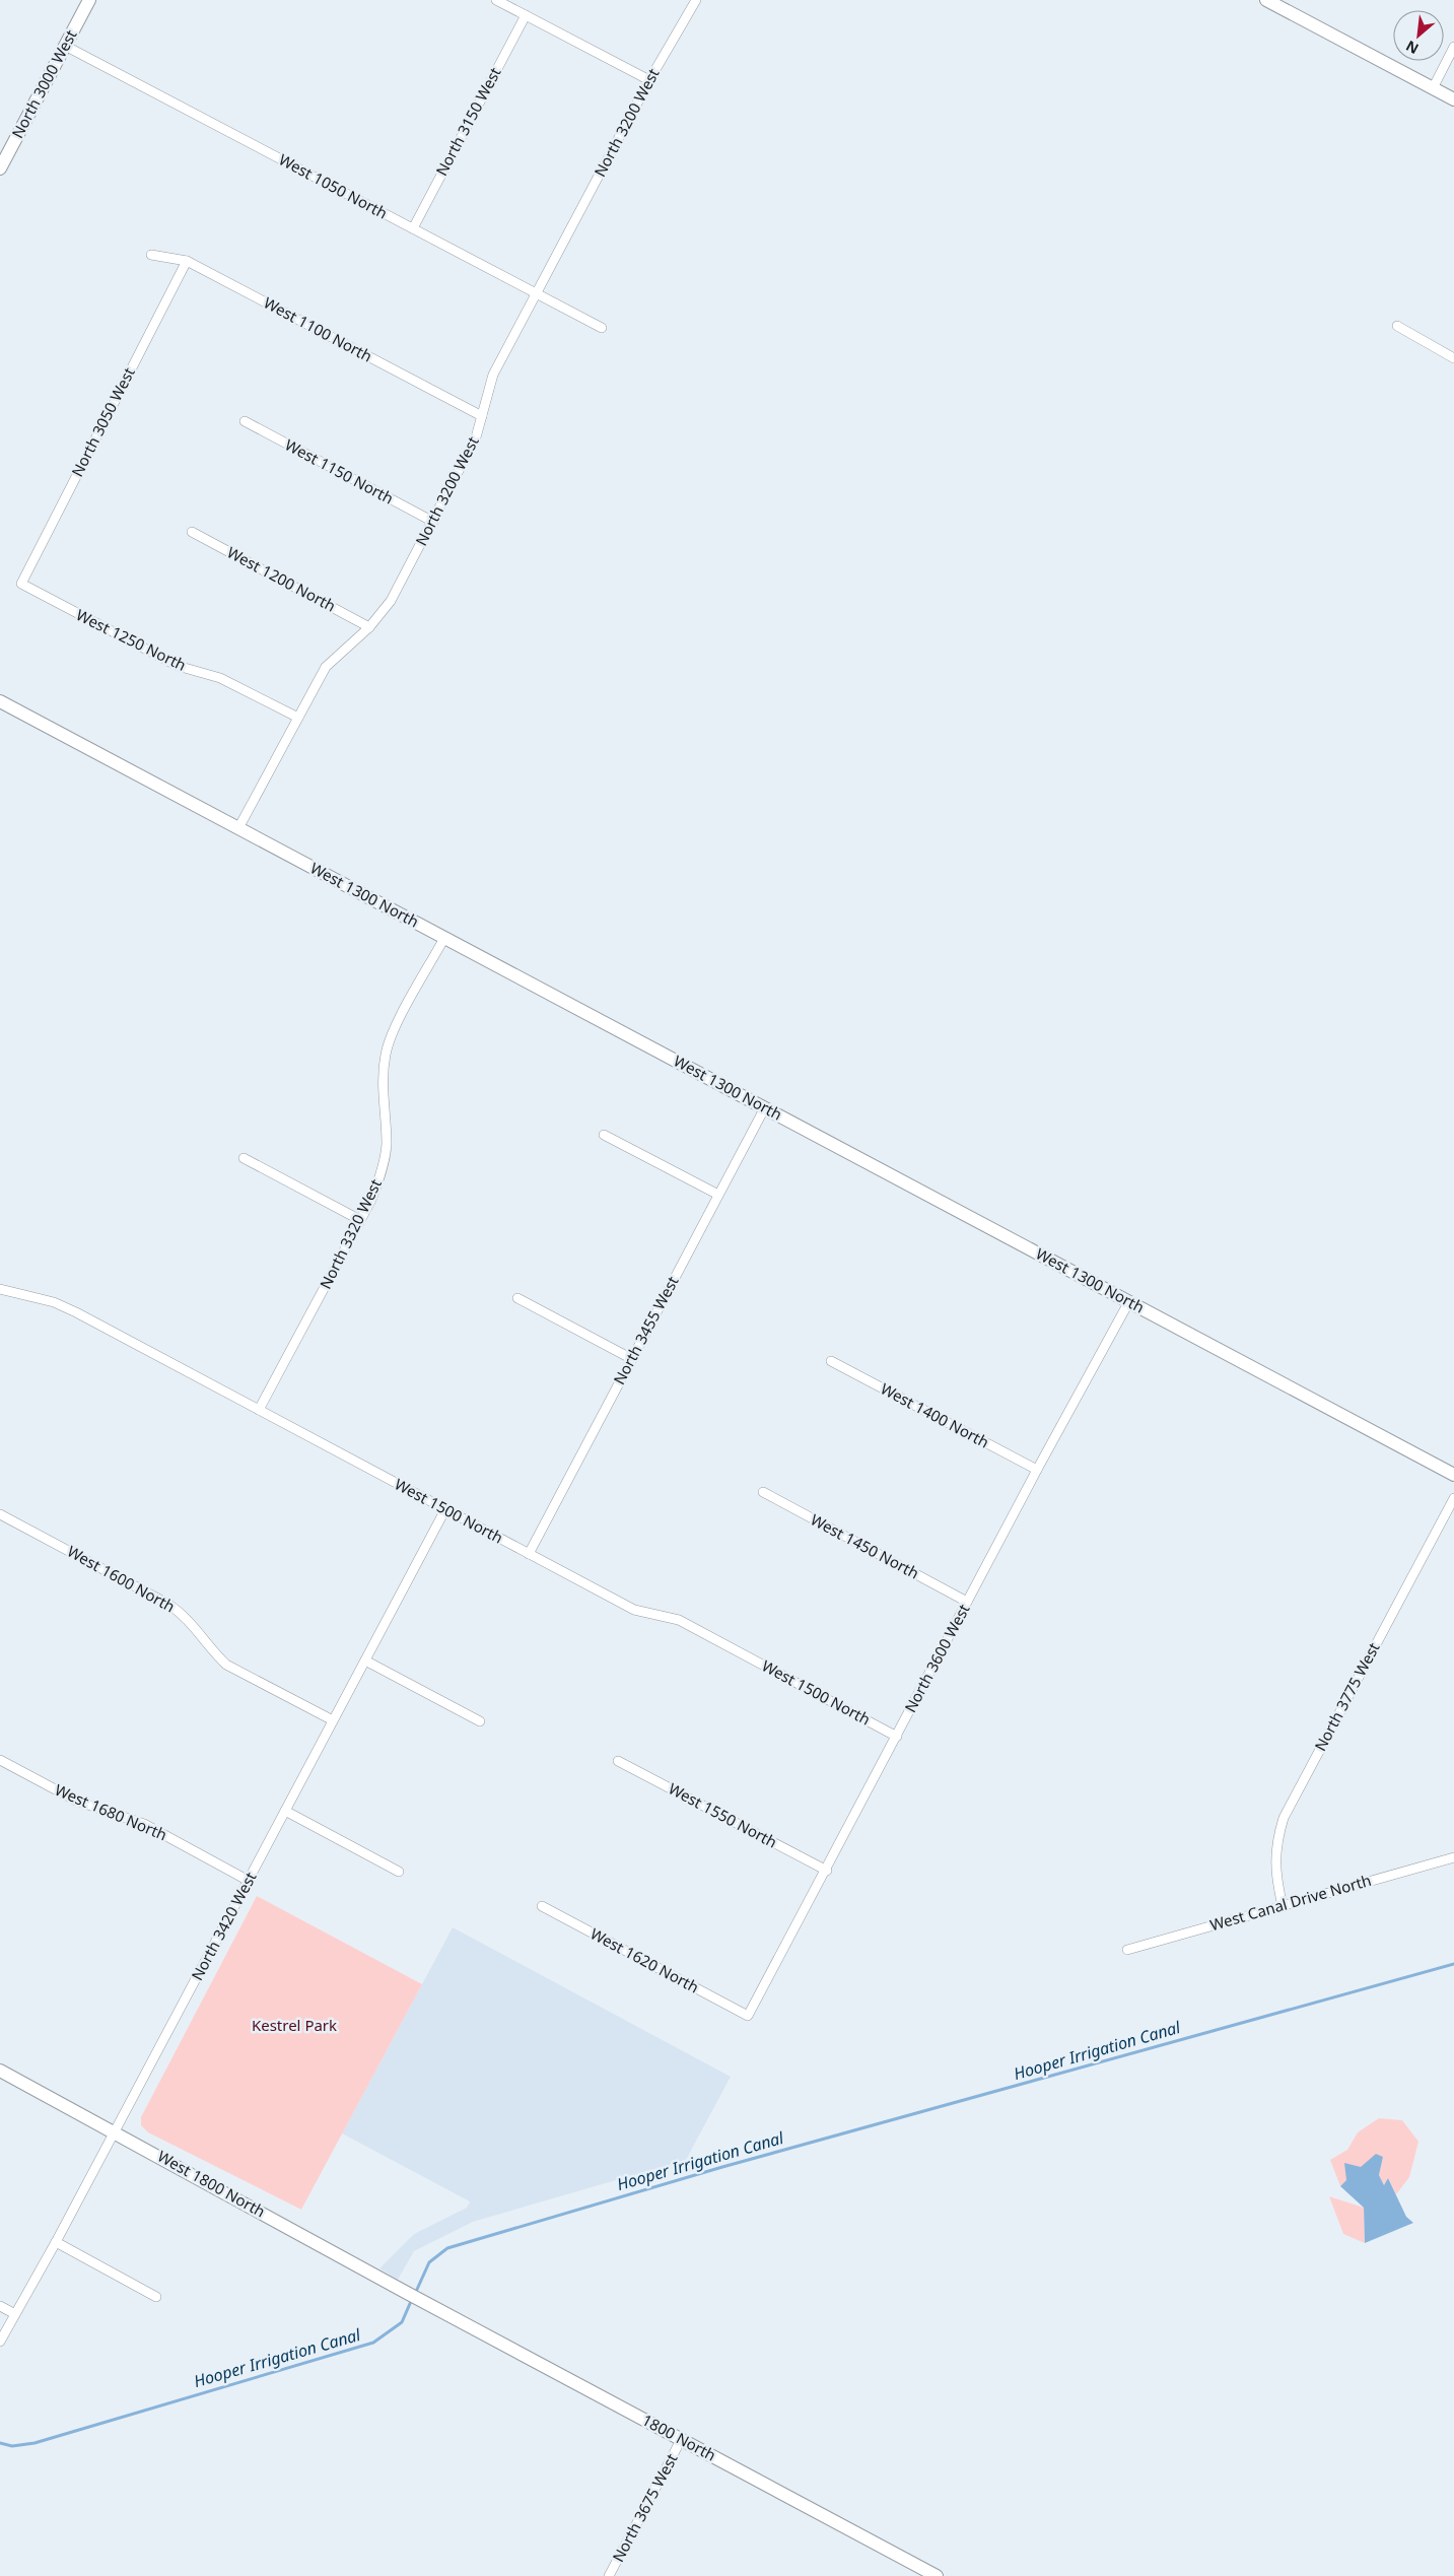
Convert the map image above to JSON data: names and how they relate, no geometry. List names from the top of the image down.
{
  "streets": {
    "street": [
      "North 3000 West",
      "North 3150 West",
      "North 3200 West",
      "West 1050 North",
      "West 1100 North",
      "North 3050 West",
      "West 1150 North",
      "West 1200 North",
      "West 1250 North",
      "West 1300 North",
      "North 3320 West",
      "North 3455 West",
      "West 1400 North",
      "West 1500 North",
      "West 1450 North",
      "West 1600 North",
      "North 3600 West",
      "North 3775 West",
      "West 1680 North",
      "West 1550 North",
      "West Canal Drive North",
      "North 3420 West",
      "West 1620 North",
      "West 1800 North",
      "1800 North",
      "North 3675 West"
    ]
  },
  "crossings": [
    ["North 3000 West", "West 1050 North"],
    ["North 3150 West", "West 1050 North"],
    ["North 3200 West", "West 1050 North"],
    ["North 3200 West", "West 1100 North"],
    ["North 3200 West", "West 1150 North"],
    ["North 3200 West", "West 1200 North"],
    ["North 3200 West", "West 1250 North"],
    ["North 3200 West", "West 1300 North"],
    ["West 1100 North", "North 3050 West"],
    ["North 3050 West", "West 1250 North"],
    ["West 1300 North", "North 3320 West"],
    ["West 1300 North", "North 3455 West"],
    ["West 1300 North", "North 3600 West"],
    ["North 3320 West", "West 1500 North"],
    ["North 3455 West", "West 1500 North"],
    ["West 1400 North", "North 3600 West"],
    ["West 1500 North", "North 3600 West"],
    ["West 1500 North", "North 3420 West"],
    ["West 1450 North", "North 3600 West"],
    ["West 1600 North", "North 3420 West"],
    ["North 3600 West", "West 1550 North"],
    ["North 3600 West", "West 1620 North"],
    ["North 3775 West", "West Canal Drive North"],
    ["West 1680 North", "North 3420 West"],
    ["North 3420 West", "West 1800 North"],
    ["West 1800 North", "1800 North"],
    ["1800 North", "North 3675 West"]
  ],
  "water": ["Hooper Irrigation Canal"],
  "parks": ["Kestrel Park"],
  "north": "bottom left"
}
